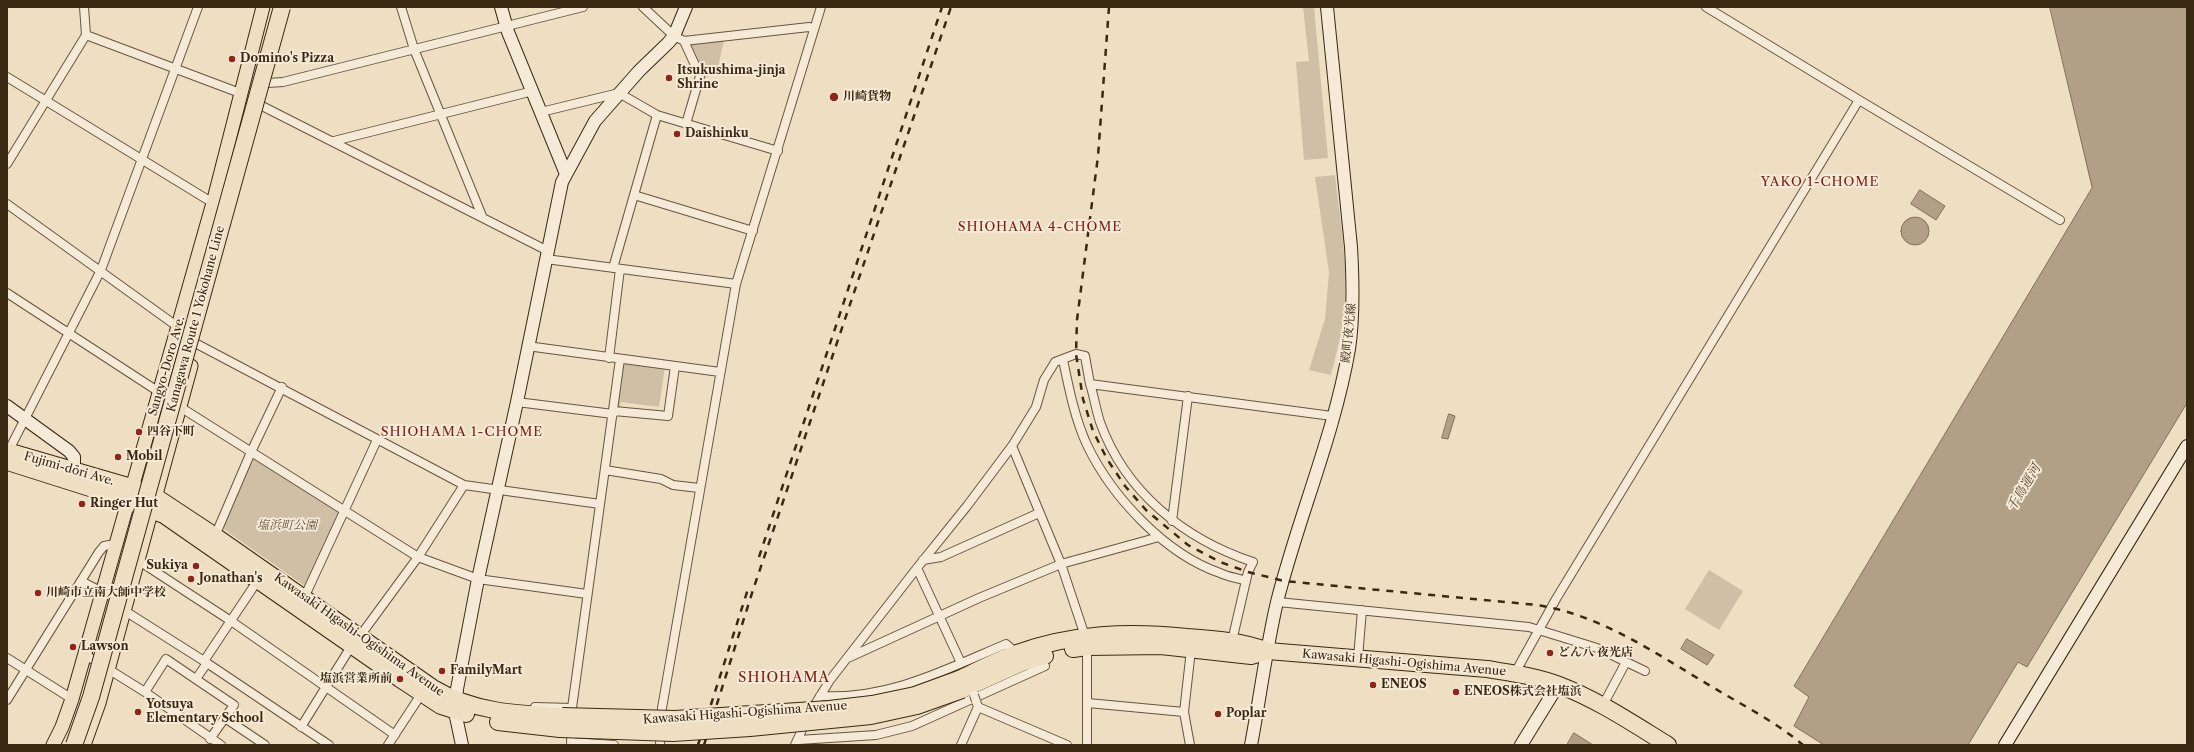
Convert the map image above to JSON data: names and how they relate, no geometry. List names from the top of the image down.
{
  "streets": {
    "highway": ["Kanagawa Route 1 Yokohane Line", "Fujimi-dōri Ave.", "Kawasaki Higashi-Ogishima Avenue"],
    "main road": ["Sangyo-Doro Ave."],
    "street": ["殿町夜光線"]
  },
  "crossings": [
    ["殿町夜光線", "Kawasaki Higashi-Ogishima Avenue"],
    ["Sangyo-Doro Ave.", "Fujimi-dōri Ave."],
    ["Sangyo-Doro Ave.", "Kawasaki Higashi-Ogishima Avenue"],
    ["Fujimi-dōri Ave.", "Kawasaki Higashi-Ogishima Avenue"]
  ],
  "districts": [
    "YAKO 1-CHOME",
    "SHIOHAMA 4-CHOME",
    "SHIOHAMA 1-CHOME",
    "SHIOHAMA"
  ],
  "water": ["千鳥運河"],
  "parks": ["塩浜町公園"],
  "places": [
    "Domino's Pizza",
    "Itsukushima-jinja Shrine",
    "川崎貨物",
    "Daishinku",
    "四谷下町",
    "Mobil",
    "Ringer Hut",
    "Sukiya",
    "Jonathan's",
    "川崎市立南大師中学校",
    "Lawson",
    "どん八 夜光店",
    "FamilyMart",
    "塩浜営業所前",
    "ENEOS",
    "ENEOS株式会社塩浜",
    "Yotsuya Elementary School",
    "Poplar"
  ]
}
